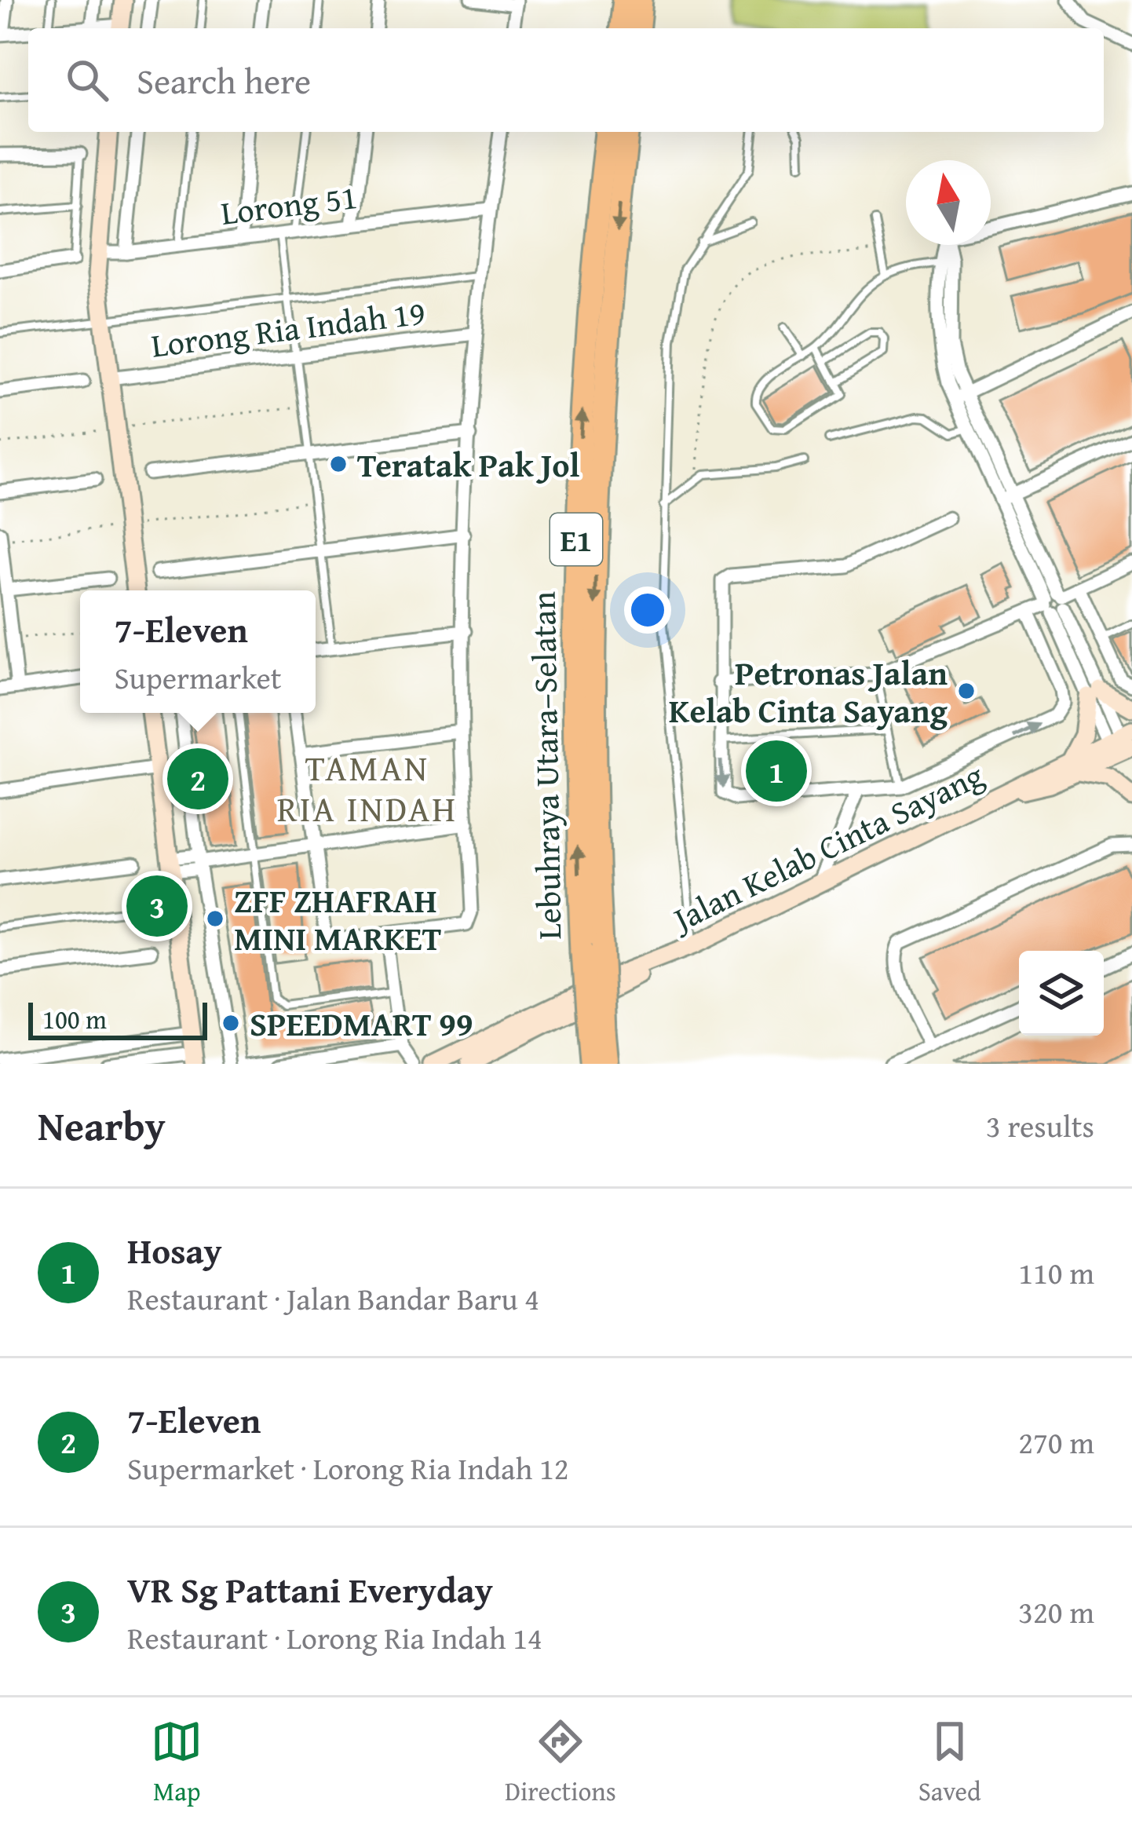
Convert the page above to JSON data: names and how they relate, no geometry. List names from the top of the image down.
{
  "streets": {
    "highway": ["E1", "Lebuhraya Utara–Selatan"],
    "main road": ["Jalan Kelab Cinta Sayang"],
    "street": ["Lorong 51", "Lorong Ria Indah 19"]
  },
  "districts": ["TAMAN RIA INDAH"],
  "places": [
    "Teratak Pak Jol",
    "Petronas Jalan Kelab Cinta Sayang",
    "ZFF ZHAFRAH MINI MARKET",
    "SPEEDMART 99"
  ],
  "scale_bar": "100 m",
  "north": "top",
  "page": {
    "search": "Search here",
    "popup": ["7-Eleven", "Supermarket"],
    "pins": ["1", "2", "3"],
    "scale": "100 m",
    "heading": ["Nearby", "3 results"],
    "list": [
      {
        "mark": "1",
        "name": "Hosay",
        "note": "Restaurant · Jalan Bandar Baru 4",
        "value": "110 m"
      },
      {
        "mark": "2",
        "name": "7-Eleven",
        "note": "Supermarket · Lorong Ria Indah 12",
        "value": "270 m"
      },
      {
        "mark": "3",
        "name": "VR Sg Pattani Everyday",
        "note": "Restaurant · Lorong Ria Indah 14",
        "value": "320 m"
      }
    ],
    "nav": ["Map", "Directions", "Saved"]
  }
}
